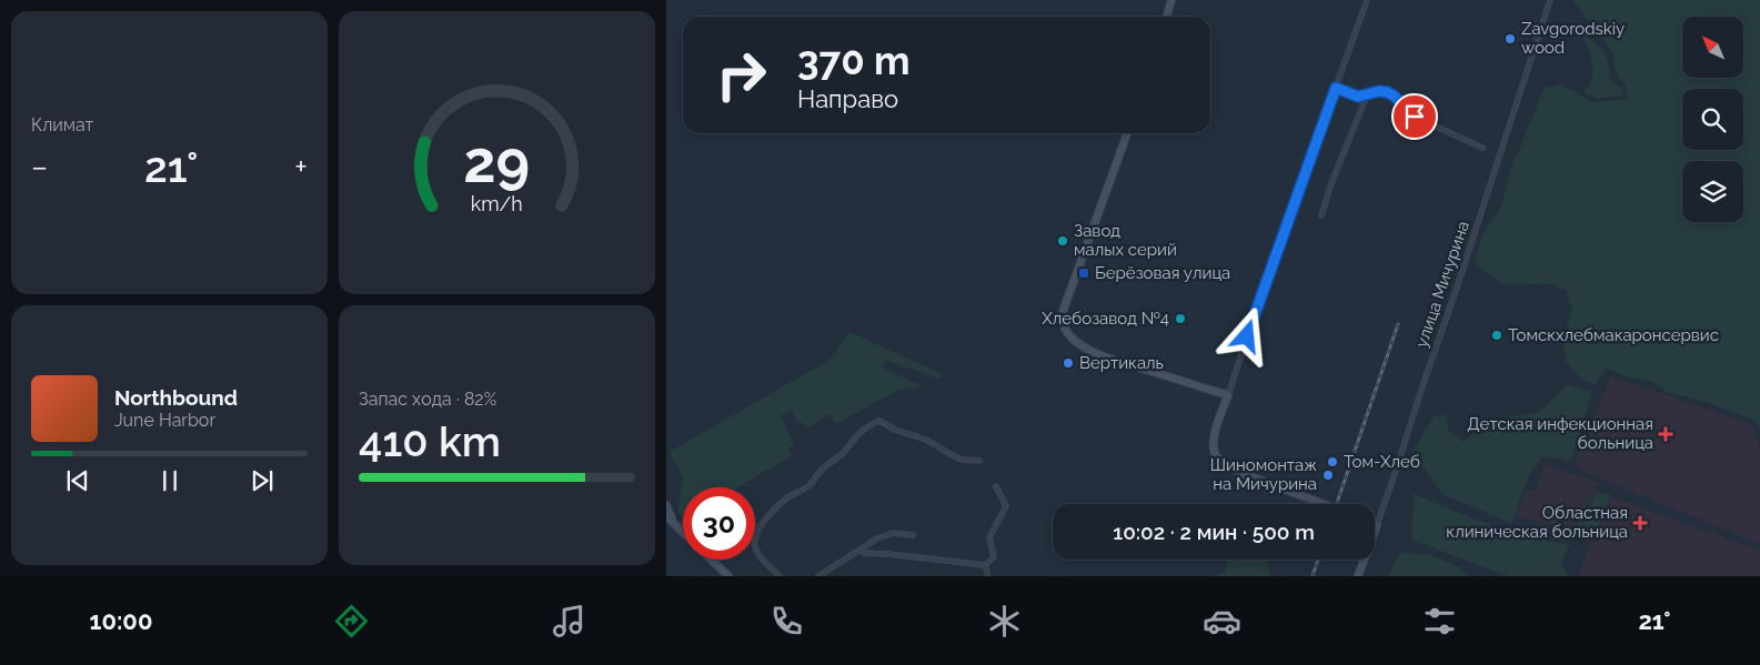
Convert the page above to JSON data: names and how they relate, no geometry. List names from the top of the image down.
{
  "streets": {
    "street": ["улица Мичурина"]
  },
  "places": {
    "other": [
      "Zavgorodskiy wood",
      "Завод малых серий",
      "Хлебозавод №4",
      "Томскхлебмакаронсервис",
      "Вертикаль",
      "Том-Хлеб",
      "Шиномонтаж на Мичурина"
    ],
    "transit": ["Берёзовая улица"],
    "health": ["Детская инфекционная больница", "Областная клиническая больница"]
  },
  "north": "top left",
  "page": {
    "tile": [
      "Климат",
      ["Запас хода · 82%", "410 km"]
    ],
    "turn": ["370 m", "Направо"],
    "heat": ["−", "21°", "+"],
    "song": ["Northbound", "June Harbor"],
    "limit": "30",
    "trip": "10:02 · 2 мин · 500 m",
    "tabs": ["10:00", "21°"],
    "gauge": ["29", "km/h"]
  }
}
